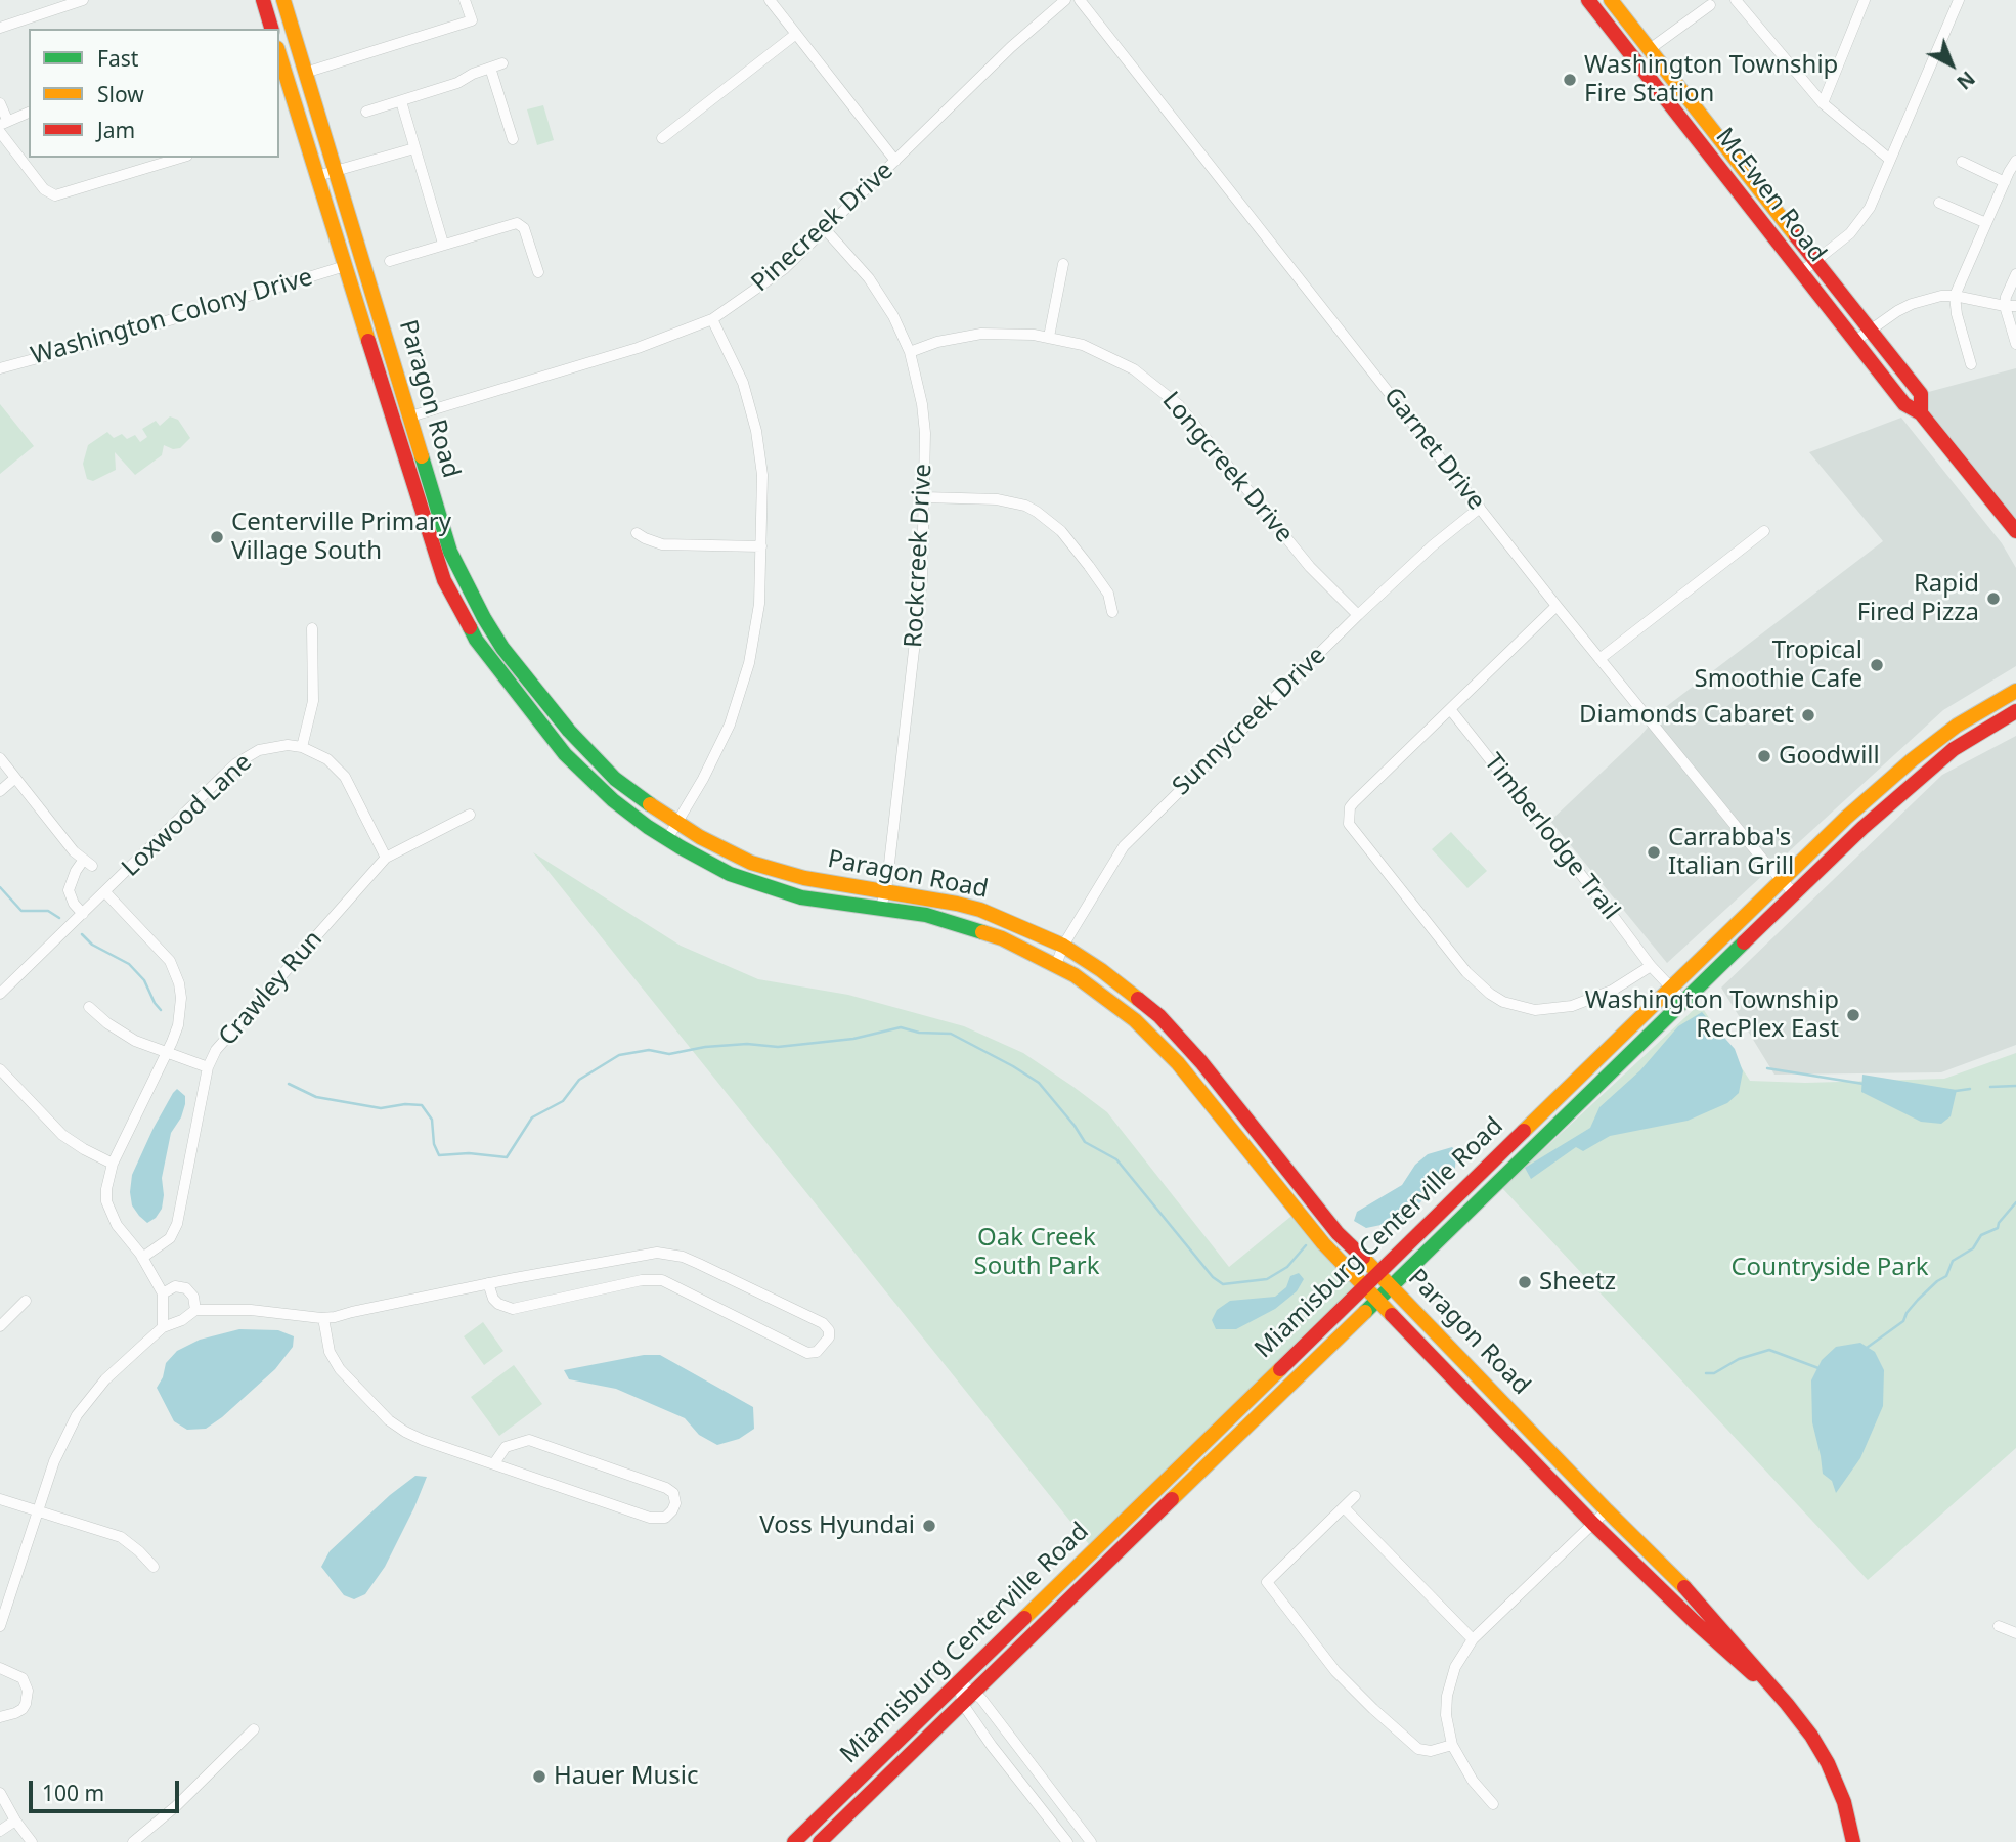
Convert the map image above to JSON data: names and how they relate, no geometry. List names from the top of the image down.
{
  "streets": {
    "street": [
      "McEwen Road",
      "Pinecreek Drive",
      "Washington Colony Drive",
      "Paragon Road",
      "Garnet Drive",
      "Longcreek Drive",
      "Rockcreek Drive",
      "Sunnycreek Drive",
      "Loxwood Lane",
      "Timberlodge Trail",
      "Crawley Run",
      "Miamisburg Centerville Road"
    ]
  },
  "crossings": [
    ["Pinecreek Drive", "Paragon Road"],
    ["Pinecreek Drive", "Rockcreek Drive"],
    ["Washington Colony Drive", "Paragon Road"],
    ["Paragon Road", "Rockcreek Drive"],
    ["Paragon Road", "Sunnycreek Drive"],
    ["Paragon Road", "Miamisburg Centerville Road"],
    ["Garnet Drive", "Sunnycreek Drive"],
    ["Garnet Drive", "Miamisburg Centerville Road"],
    ["Longcreek Drive", "Rockcreek Drive"],
    ["Longcreek Drive", "Sunnycreek Drive"],
    ["Timberlodge Trail", "Miamisburg Centerville Road"]
  ],
  "parks": ["Oak Creek South Park", "Countryside Park"],
  "places": [
    "Washington Township Fire Station",
    "Centerville Primary Village South",
    "Rapid Fired Pizza",
    "Tropical Smoothie Cafe",
    "Diamonds Cabaret",
    "Goodwill",
    "Carrabba's Italian Grill",
    "Washington Township RecPlex East",
    "Sheetz",
    "Voss Hyundai",
    "Hauer Music"
  ],
  "legend": ["Fast", "Slow", "Jam"],
  "scale_bar": "100 m",
  "north": "bottom right"
}
